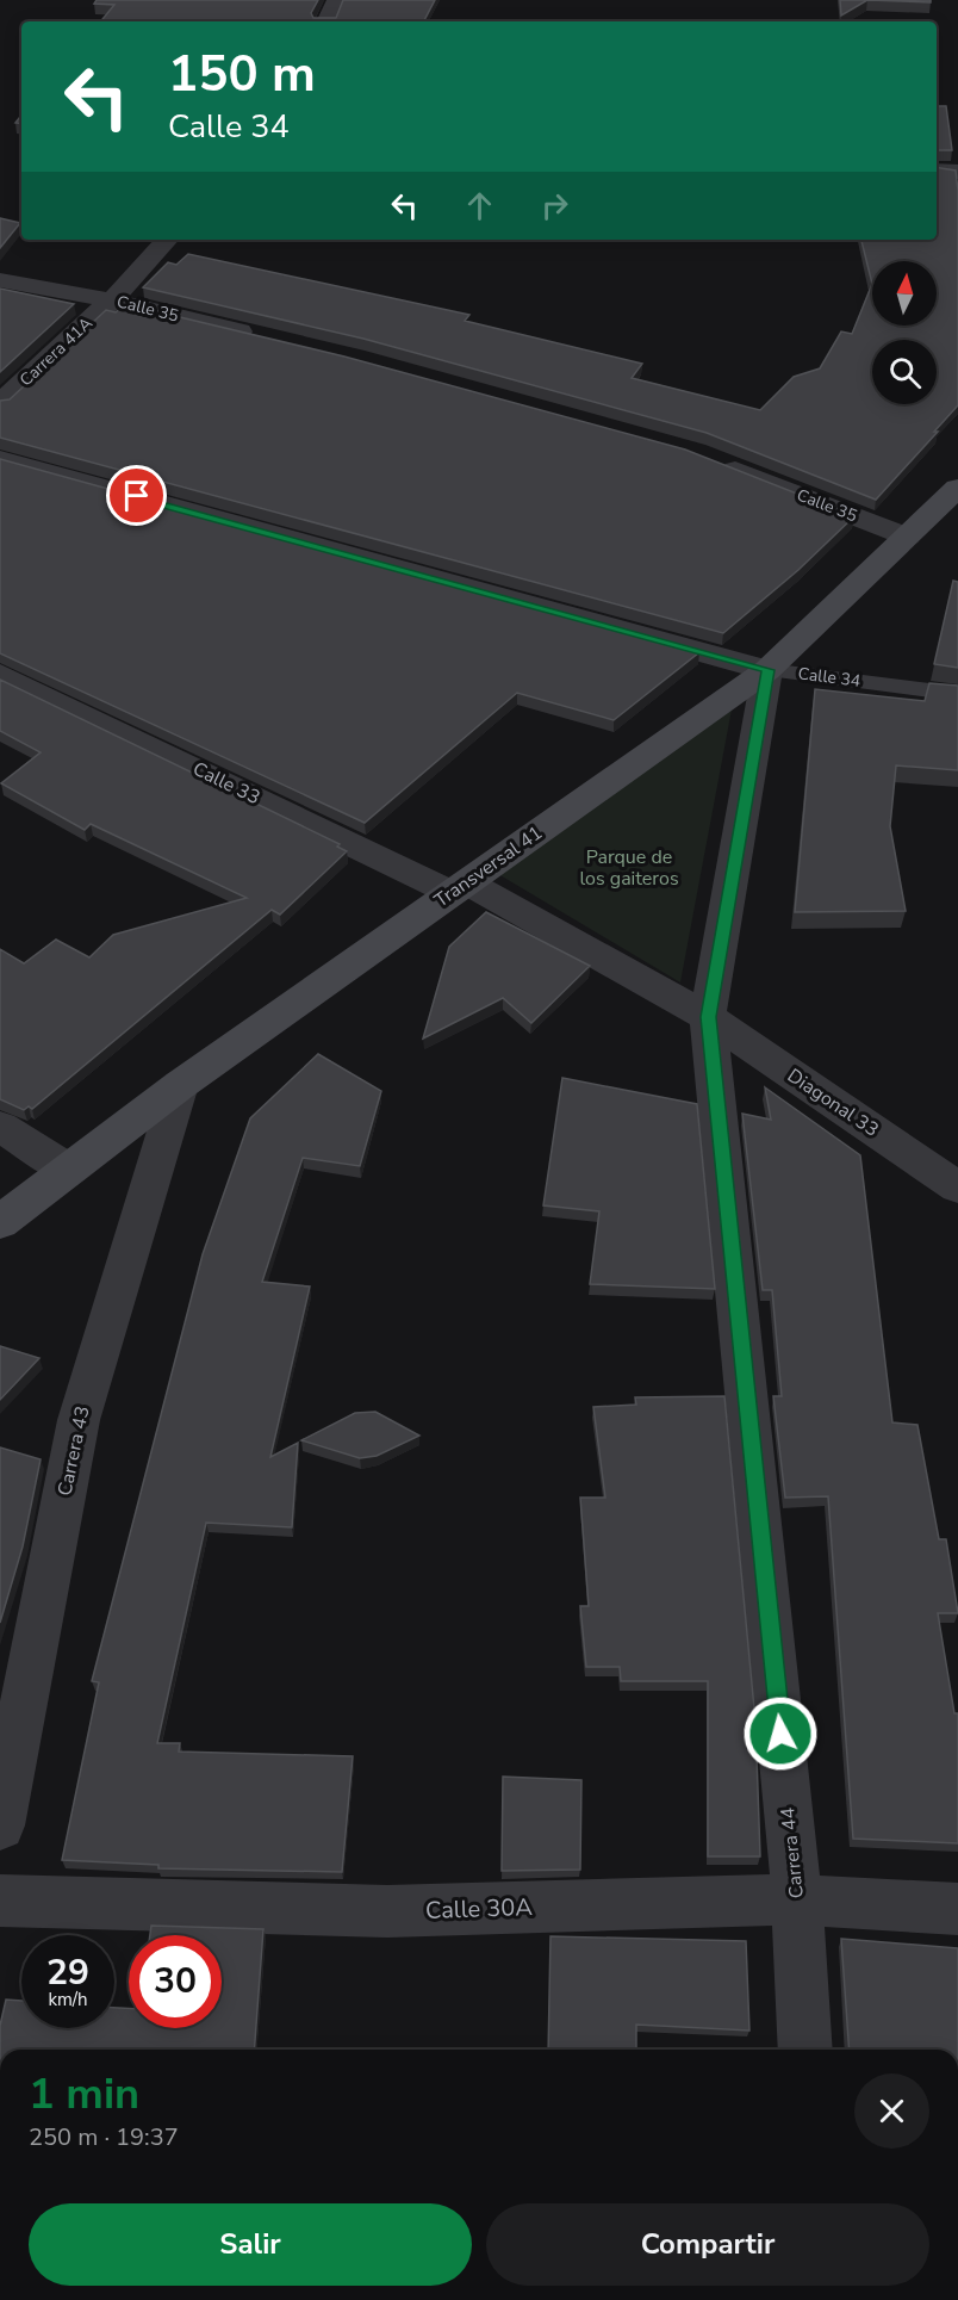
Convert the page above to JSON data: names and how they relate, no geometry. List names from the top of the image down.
{
  "streets": {
    "street": [
      "Calle 35",
      "Carrera 41A",
      "Calle 34",
      "Calle 33",
      "Transversal 41",
      "Diagonal 33",
      "Carrera 43",
      "Carrera 44",
      "Calle 30A"
    ]
  },
  "crossings": [
    ["Calle 35", "Carrera 41A"],
    ["Calle 35", "Transversal 41"],
    ["Calle 34", "Transversal 41"],
    ["Calle 34", "Carrera 44"],
    ["Calle 33", "Transversal 41"],
    ["Calle 33", "Diagonal 33"],
    ["Calle 33", "Carrera 44"],
    ["Transversal 41", "Carrera 43"],
    ["Transversal 41", "Carrera 44"],
    ["Diagonal 33", "Carrera 44"],
    ["Carrera 44", "Calle 30A"]
  ],
  "parks": ["Parque de los gaiteros"],
  "north": "top",
  "page": {
    "turn": ["150 m", "Calle 34"],
    "speed": "29 km/h",
    "limit": "30",
    "heading": ["1 min", "250 m · 19:37"],
    "buttons": ["Salir", "Compartir"]
  }
}
